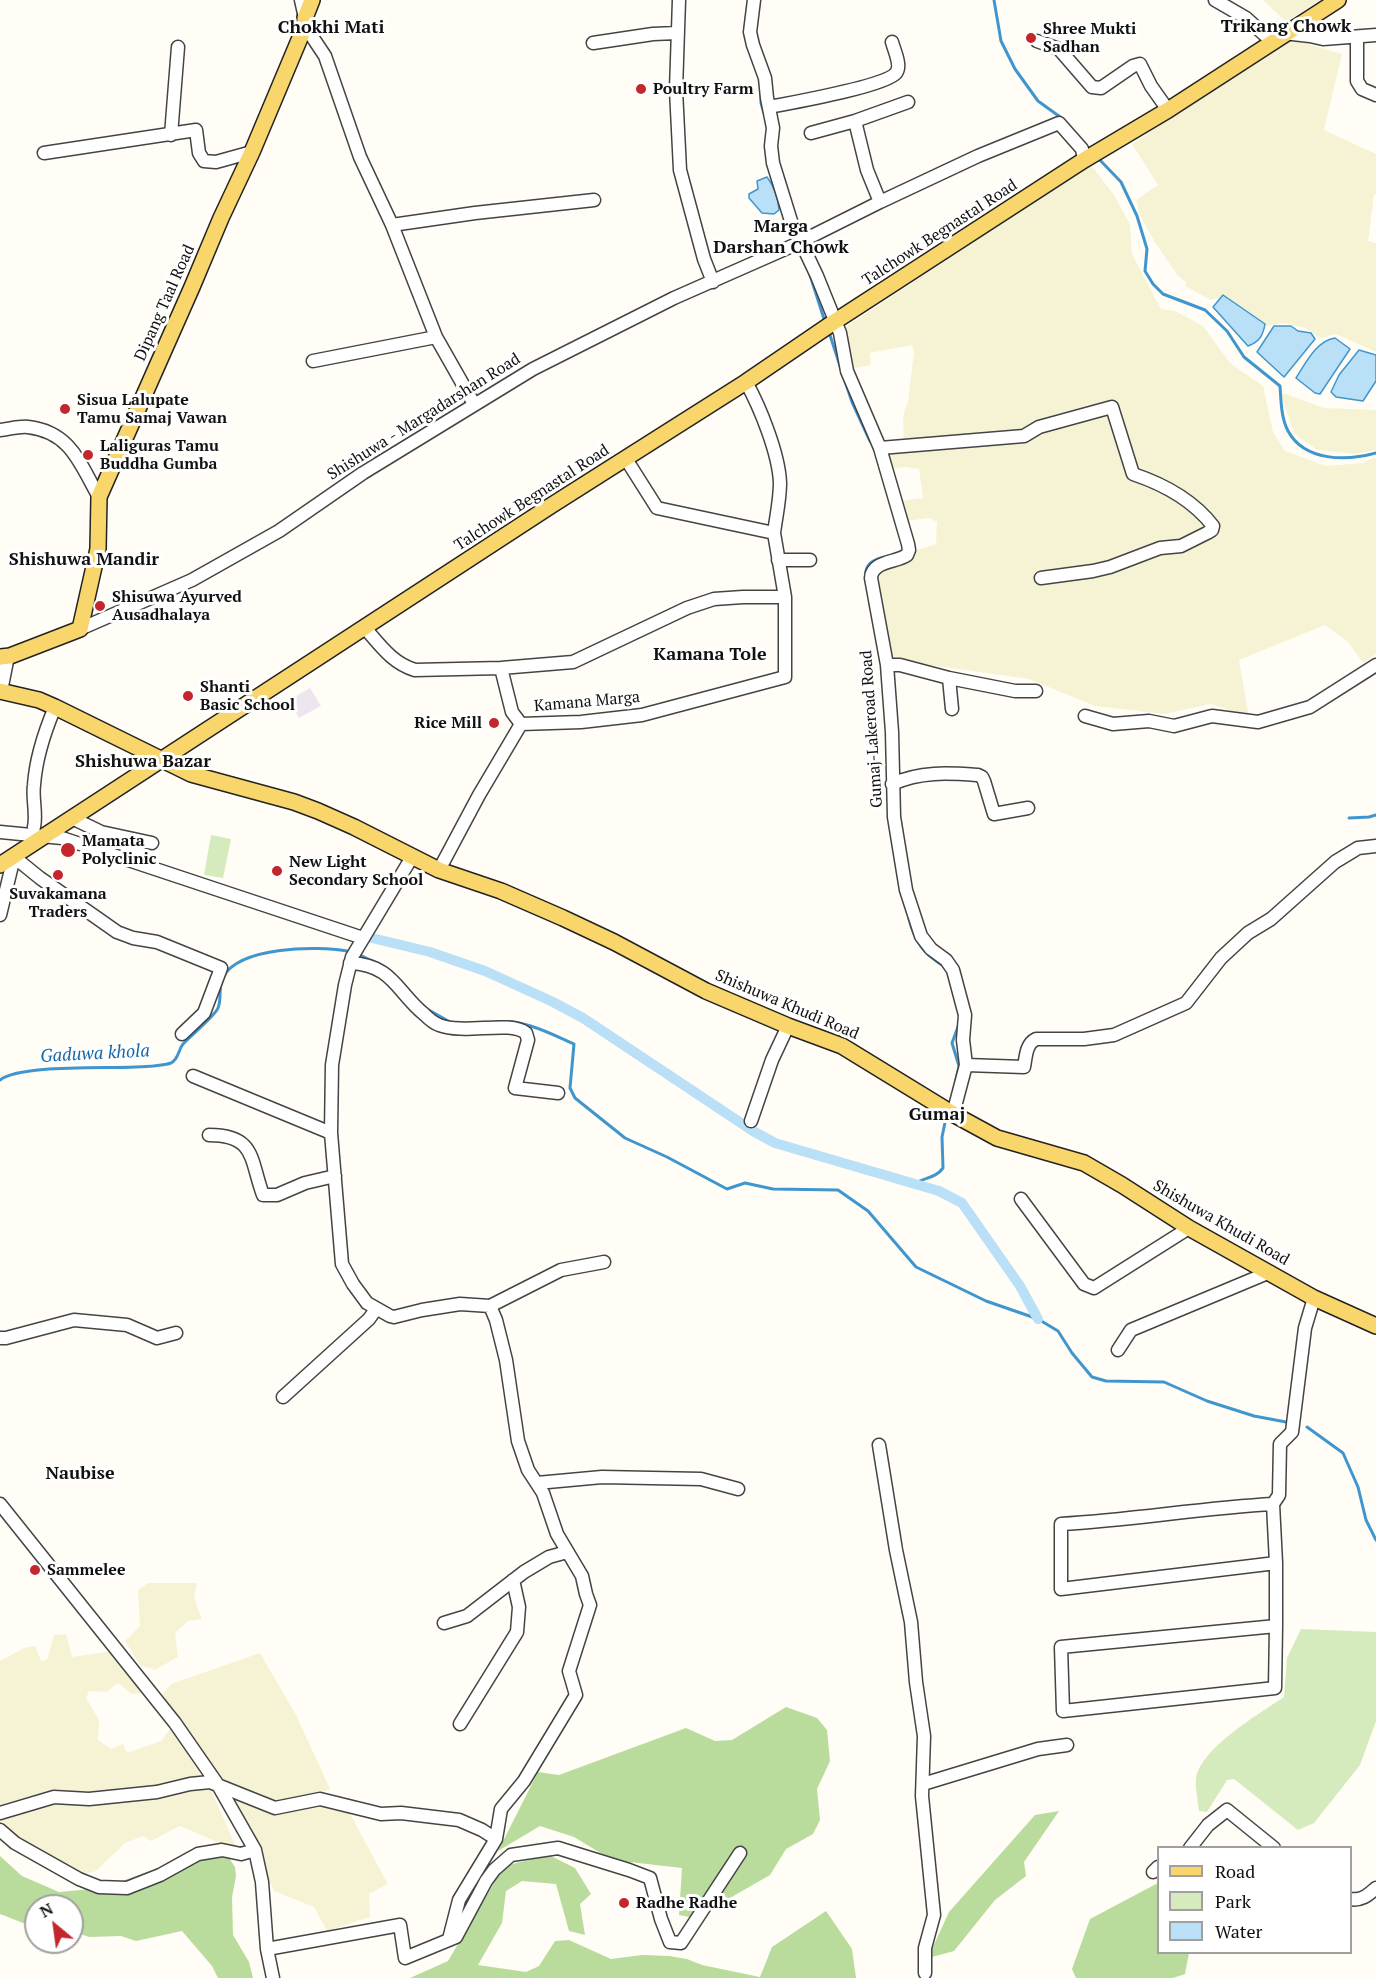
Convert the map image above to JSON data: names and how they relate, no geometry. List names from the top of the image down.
{
  "streets": {
    "main road": ["Talchowk Begnastal Road", "Dipang Taal Road", "Shishuwa Khudi Road"],
    "street": ["Shishuwa - Margadarshan Road", "Kamana Marga", "Gumaj-Lakeroad Road"]
  },
  "crossings": [
    ["Talchowk Begnastal Road", "Shishuwa - Margadarshan Road"],
    ["Talchowk Begnastal Road", "Kamana Marga"],
    ["Talchowk Begnastal Road", "Gumaj-Lakeroad Road"],
    ["Talchowk Begnastal Road", "Shishuwa Khudi Road"],
    ["Dipang Taal Road", "Shishuwa - Margadarshan Road"],
    ["Shishuwa - Margadarshan Road", "Gumaj-Lakeroad Road"],
    ["Kamana Marga", "Shishuwa Khudi Road"],
    ["Gumaj-Lakeroad Road", "Shishuwa Khudi Road"]
  ],
  "districts": [
    "Trikang Chowk",
    "Chokhi Mati",
    "Marga Darshan Chowk",
    "Shishuwa Mandir",
    "Kamana Tole",
    "Shishuwa Bazar",
    "Gumaj",
    "Naubise"
  ],
  "water": ["Gaduwa khola"],
  "places": [
    "Shree Mukti Sadhan",
    "Poultry Farm",
    "Sisua Lalupate Tamu Samaj Vawan",
    "Laliguras Tamu Buddha Gumba",
    "Shisuwa Ayurved Ausadhalaya",
    "Shanti Basic School",
    "Rice Mill",
    "Mamata Polyclinic",
    "New Light Secondary School",
    "Suvakamana Traders",
    "Sammelee",
    "Radhe Radhe"
  ],
  "legend": ["Road", "Park", "Water"],
  "north": "top left"
}
